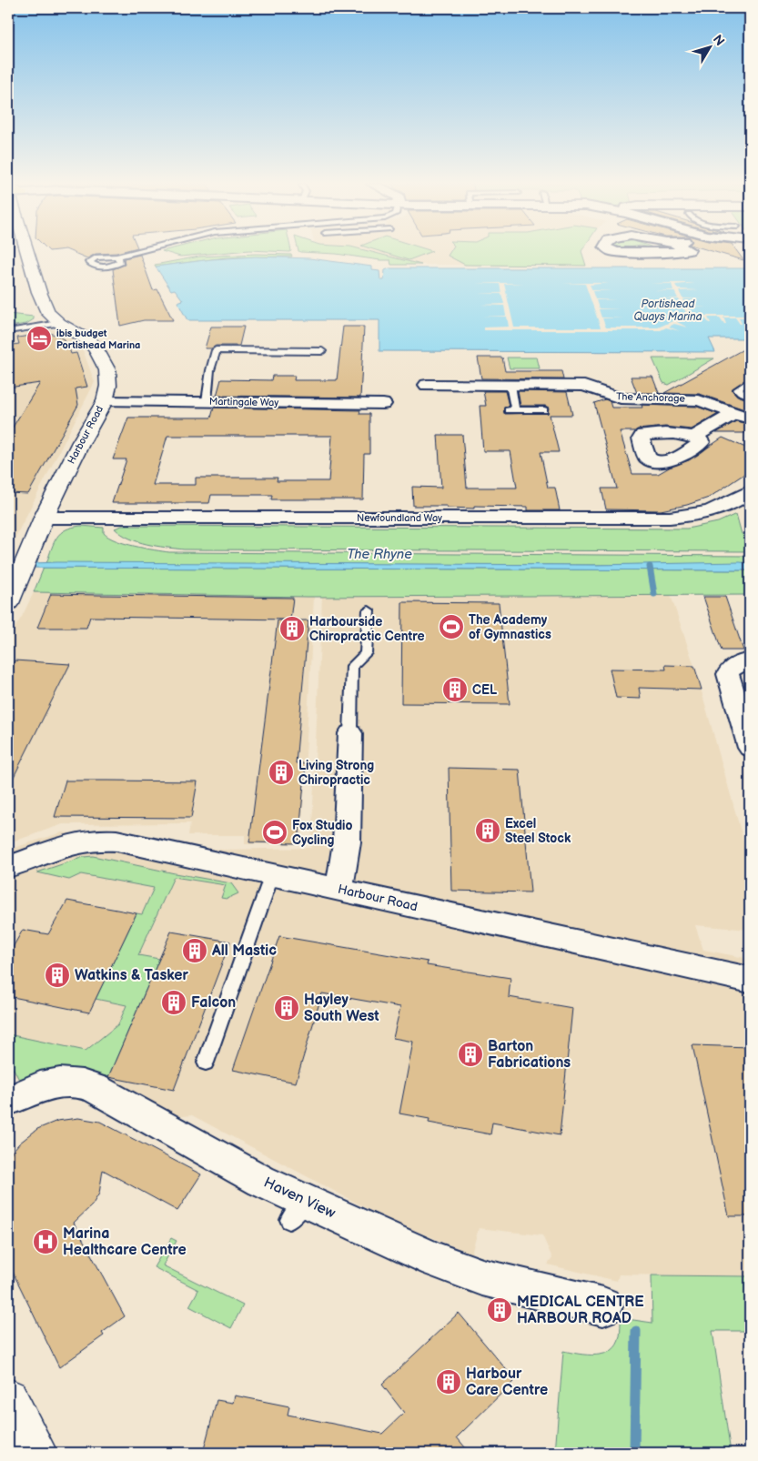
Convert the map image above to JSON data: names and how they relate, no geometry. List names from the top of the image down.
{
  "streets": {
    "street": [
      "The Anchorage",
      "Martingale Way",
      "Harbour Road",
      "Newfoundland Way",
      "Haven View"
    ]
  },
  "crossings": [
    ["Martingale Way", "Harbour Road"],
    ["Harbour Road", "Newfoundland Way"]
  ],
  "water": ["Portishead Quays Marina", "The Rhyne"],
  "places": {
    "hotel": ["ibis budget Portishead Marina"],
    "sports": ["The Academy of Gymnastics", "Fox Studio Cycling"],
    "building": [
      "Harbourside Chiropractic Centre",
      "CEL",
      "Living Strong Chiropractic",
      "Excel Steel Stock",
      "All Mastic",
      "Watkins & Tasker",
      "Falcon",
      "Hayley South West",
      "Barton Fabrications",
      "MEDICAL CENTRE HARBOUR ROAD",
      "Harbour Care Centre"
    ],
    "hospital": ["Marina Healthcare Centre"]
  },
  "north": "top right"
}
